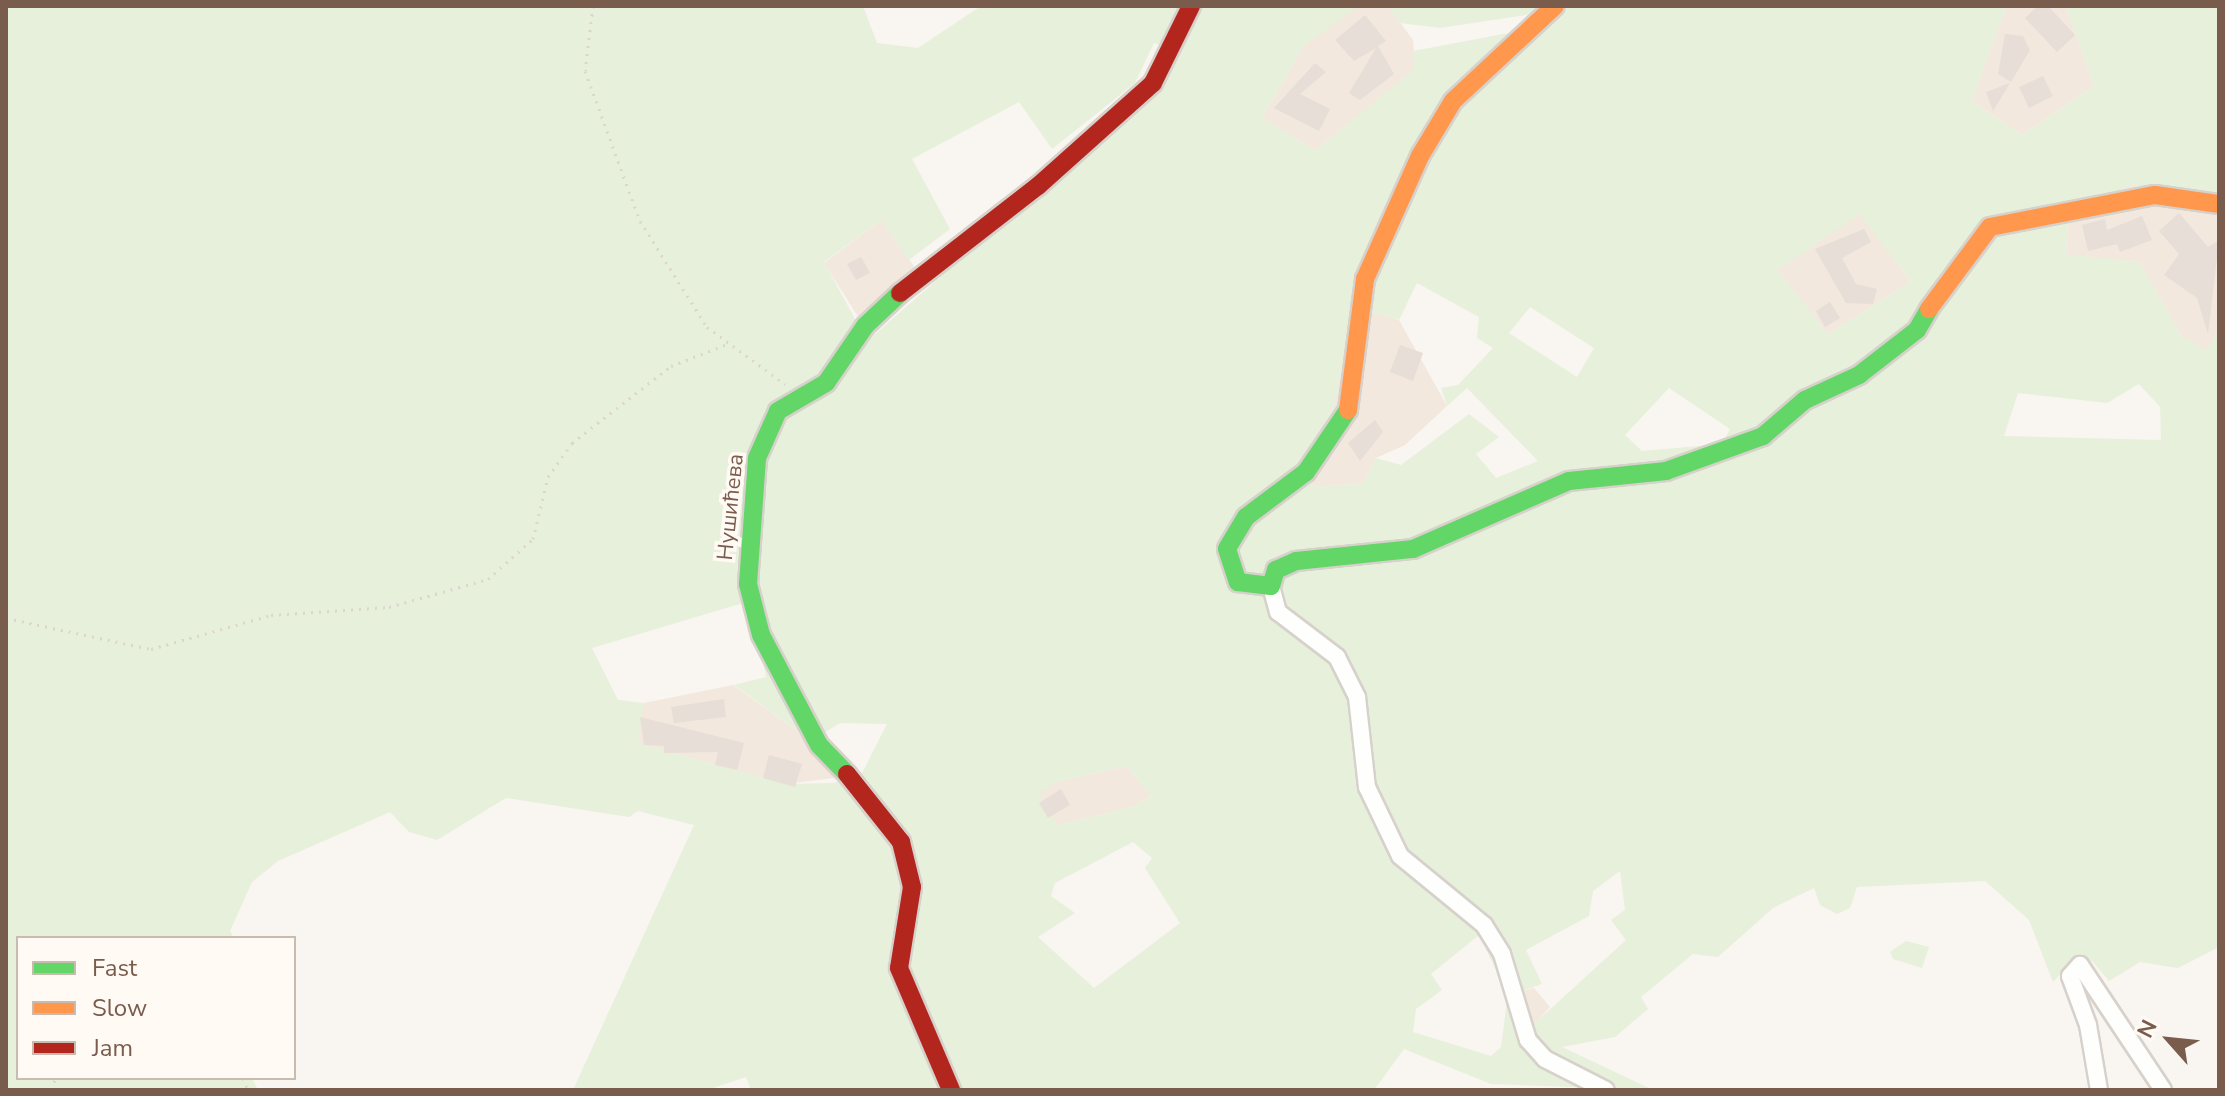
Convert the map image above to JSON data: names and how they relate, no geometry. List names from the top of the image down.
{
  "streets": {
    "street": ["Нушићева"]
  },
  "legend": ["Fast", "Slow", "Jam"],
  "north": "top left"
}
